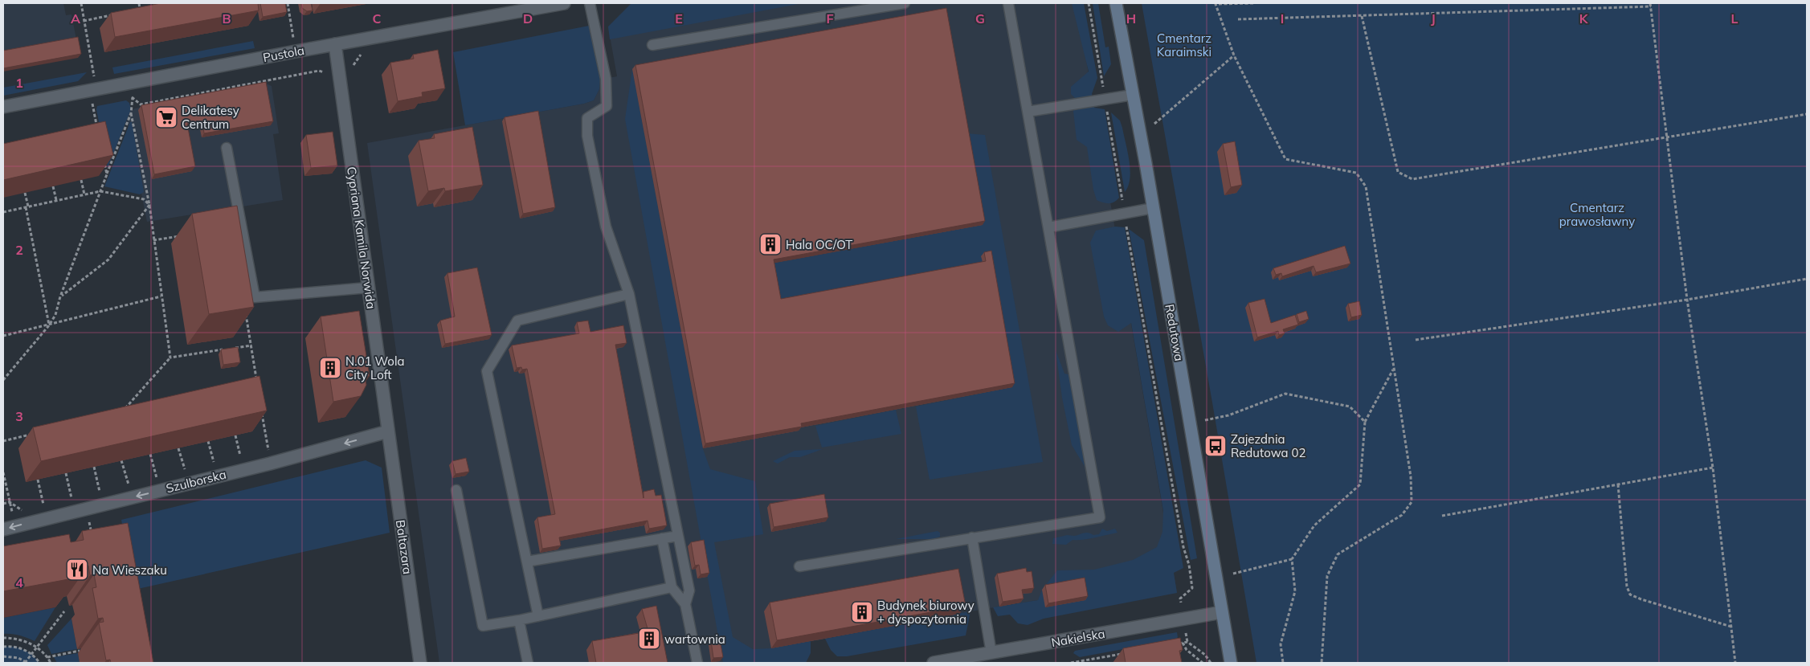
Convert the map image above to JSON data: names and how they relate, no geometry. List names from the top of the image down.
{
  "streets": {
    "street": [
      "Pustola",
      "Cypriana Kamila Norwida",
      "Redutowa",
      "Szulborska",
      "Baltazara",
      "Nakielska"
    ]
  },
  "crossings": [
    ["Pustola", "Cypriana Kamila Norwida"],
    ["Cypriana Kamila Norwida", "Szulborska"],
    ["Cypriana Kamila Norwida", "Baltazara"],
    ["Redutowa", "Nakielska"],
    ["Szulborska", "Baltazara"]
  ],
  "one_way": ["Szulborska"],
  "parks": ["Cmentarz Karaimski", "Cmentarz prawosławny"],
  "places": {
    "supermarket": ["Delikatesy Centrum"],
    "building": [
      "Hala OC/OT",
      "N.01 Wola City Loft",
      "Budynek biurowy + dyspozytornia",
      "wartownia"
    ],
    "bus stop": ["Zajezdnia Redutowa 02"],
    "restaurant": ["Na Wieszaku"]
  },
  "grid": {
    "columns": [
      "A",
      "B",
      "C",
      "D",
      "E",
      "F",
      "G",
      "H",
      "I",
      "J",
      "K",
      "L"
    ],
    "rows": [
      "1",
      "2",
      "3",
      "4"
    ]
  }
}
